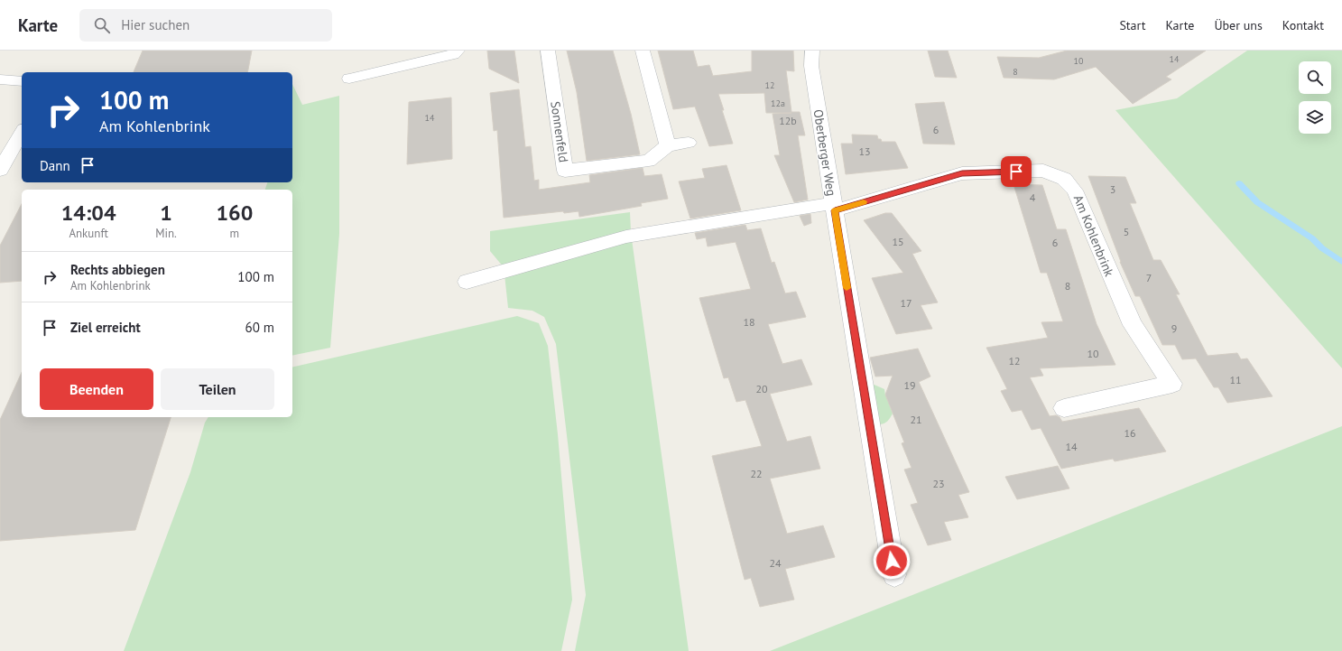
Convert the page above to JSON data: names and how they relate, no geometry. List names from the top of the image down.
{
  "streets": {
    "street": ["Sonnenfeld", "Oberberger Weg", "Am Kohlenbrink"]
  },
  "crossings": [
    ["Oberberger Weg", "Am Kohlenbrink"]
  ],
  "house_numbers": [
    "14",
    "10",
    "8",
    "12",
    "12a",
    "14",
    "12b",
    "6",
    "13",
    "3",
    "4",
    "5",
    "15",
    "6",
    "7",
    "8",
    "17",
    "18",
    "9",
    "10",
    "12",
    "11",
    "19",
    "20",
    "21",
    "16",
    "14",
    "22",
    "23",
    "24"
  ],
  "page": {
    "header": "Karte",
    "search": "Hier suchen",
    "nav": [
      "Start",
      "Karte",
      "Über uns",
      "Kontakt"
    ],
    "turn": ["100 m", "Am Kohlenbrink"],
    "then": "Dann",
    "eta": [
      "14:04",
      "Ankunft",
      "1",
      "Min.",
      "160",
      "m"
    ],
    "list": [
      {
        "name": "Rechts abbiegen",
        "note": "Am Kohlenbrink",
        "value": "100 m"
      },
      {
        "name": "Ziel erreicht",
        "value": "60 m"
      }
    ],
    "buttons": ["Beenden", "Teilen"]
  }
}
